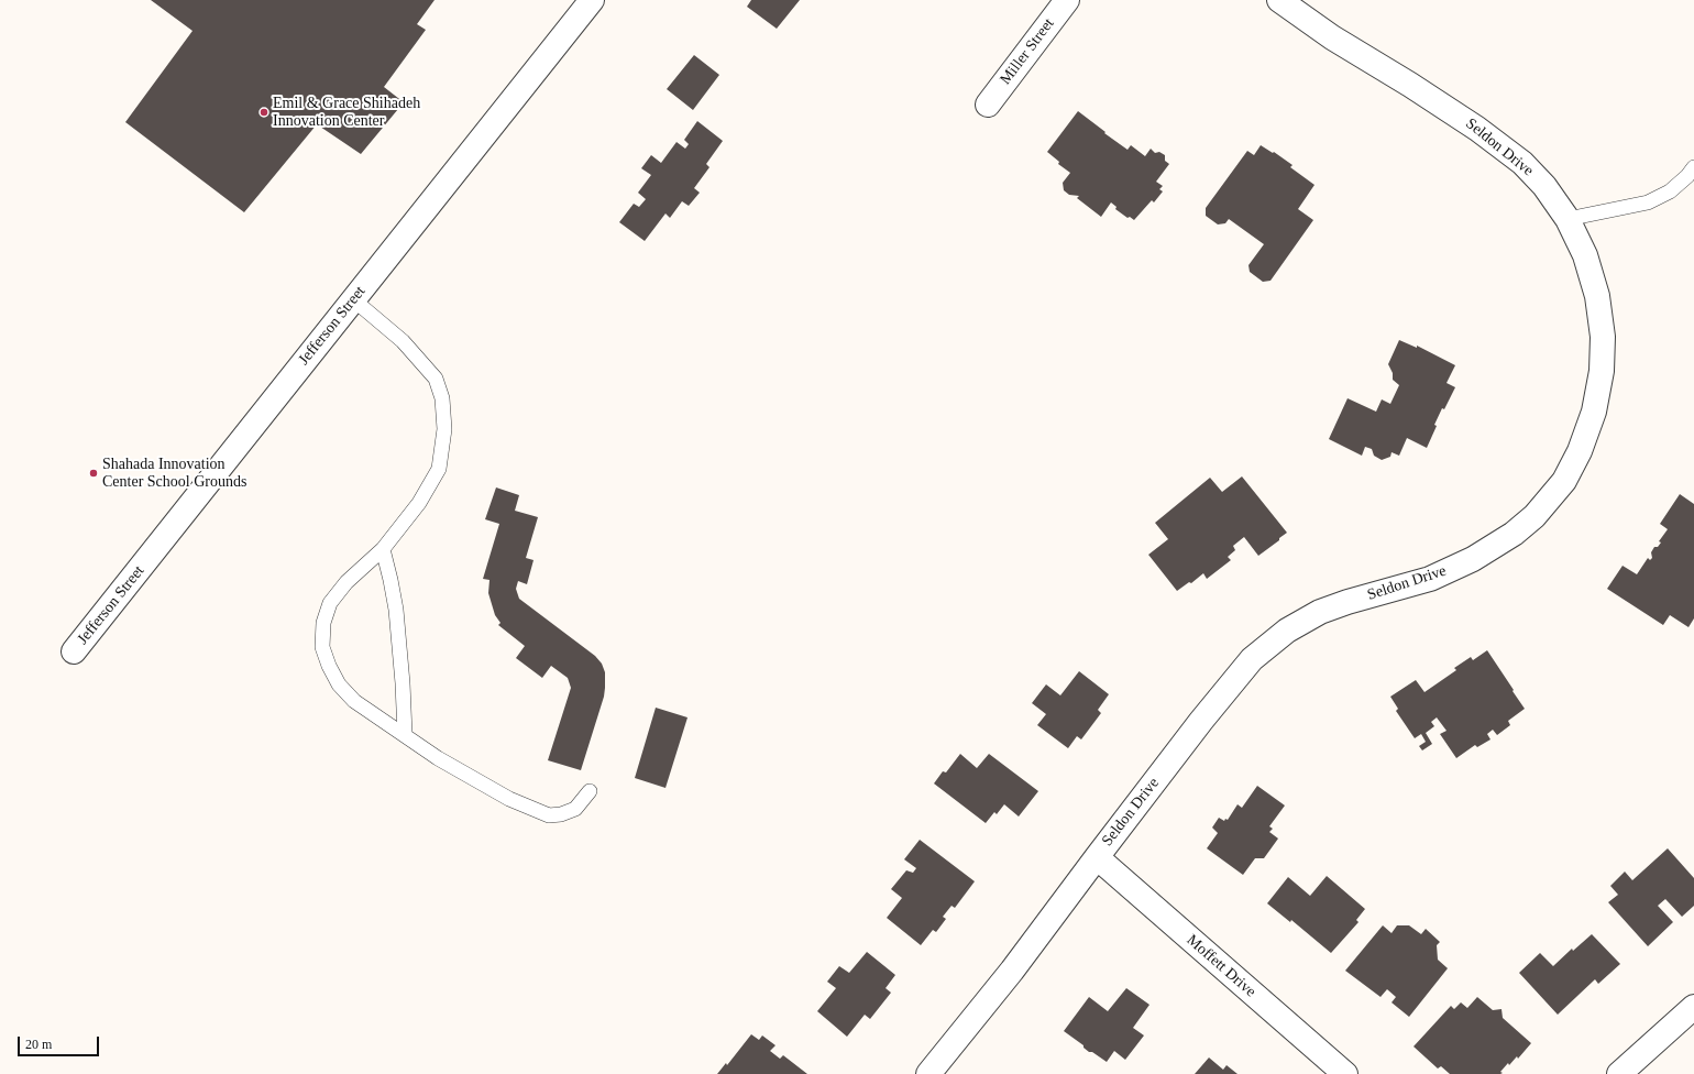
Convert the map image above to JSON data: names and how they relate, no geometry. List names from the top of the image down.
{
  "streets": {
    "street": [
      "Miller Street",
      "Seldon Drive",
      "Jefferson Street",
      "Moffett Drive"
    ]
  },
  "crossings": [
    ["Seldon Drive", "Moffett Drive"]
  ],
  "places": ["Emil & Grace Shihadeh Innovation Center", "Shahada Innovation Center School Grounds"],
  "scale_bar": "20 m"
}
